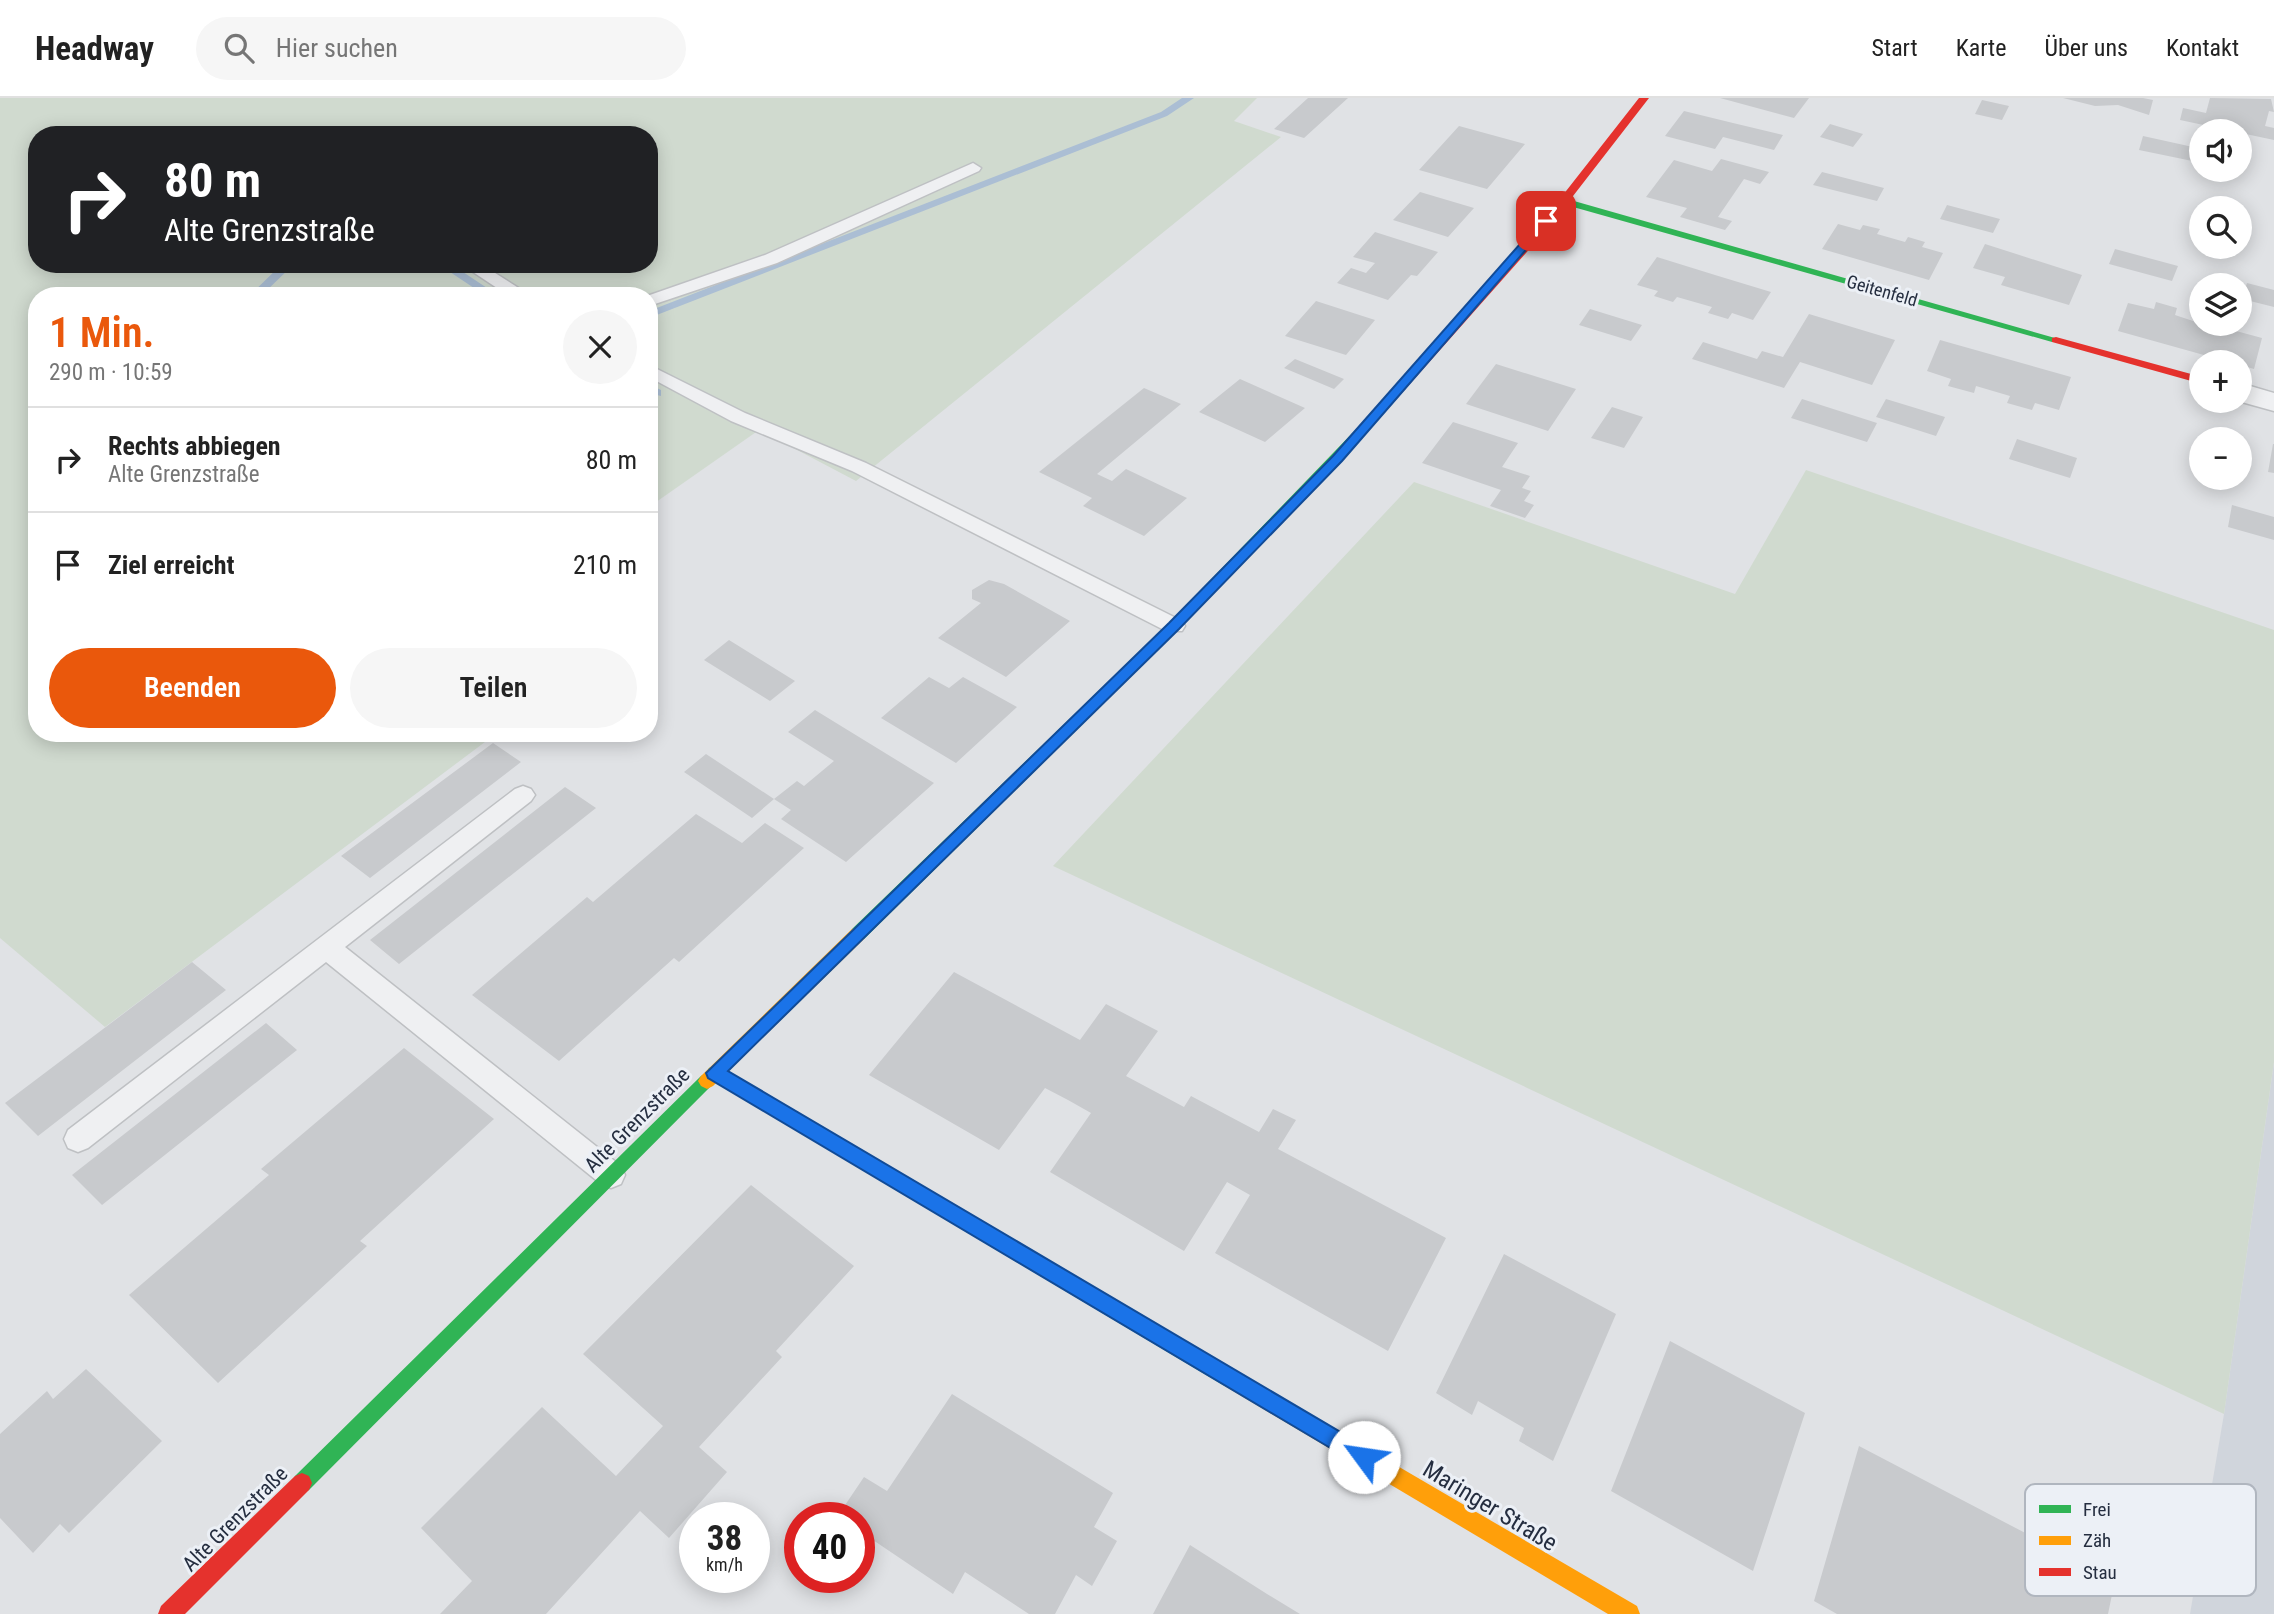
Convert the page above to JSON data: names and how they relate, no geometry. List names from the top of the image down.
{
  "streets": {
    "street": ["Geitenfeld", "Alte Grenzstraße", "Maringer Straße"]
  },
  "crossings": [
    ["Geitenfeld", "Alte Grenzstraße"],
    ["Alte Grenzstraße", "Maringer Straße"]
  ],
  "legend": ["Frei", "Zäh", "Stau"],
  "page": {
    "header": "Headway",
    "search": "Hier suchen",
    "nav": [
      "Start",
      "Karte",
      "Über uns",
      "Kontakt"
    ],
    "map_buttons": ["+", "−"],
    "turn": ["80 m", "Alte Grenzstraße"],
    "heading": ["1 Min.", "290 m · 10:59"],
    "list": [
      {
        "name": "Rechts abbiegen",
        "note": "Alte Grenzstraße",
        "value": "80 m"
      },
      {
        "name": "Ziel erreicht",
        "value": "210 m"
      }
    ],
    "buttons": ["Beenden", "Teilen"],
    "speed": "38 km/h",
    "limit": "40"
  }
}
